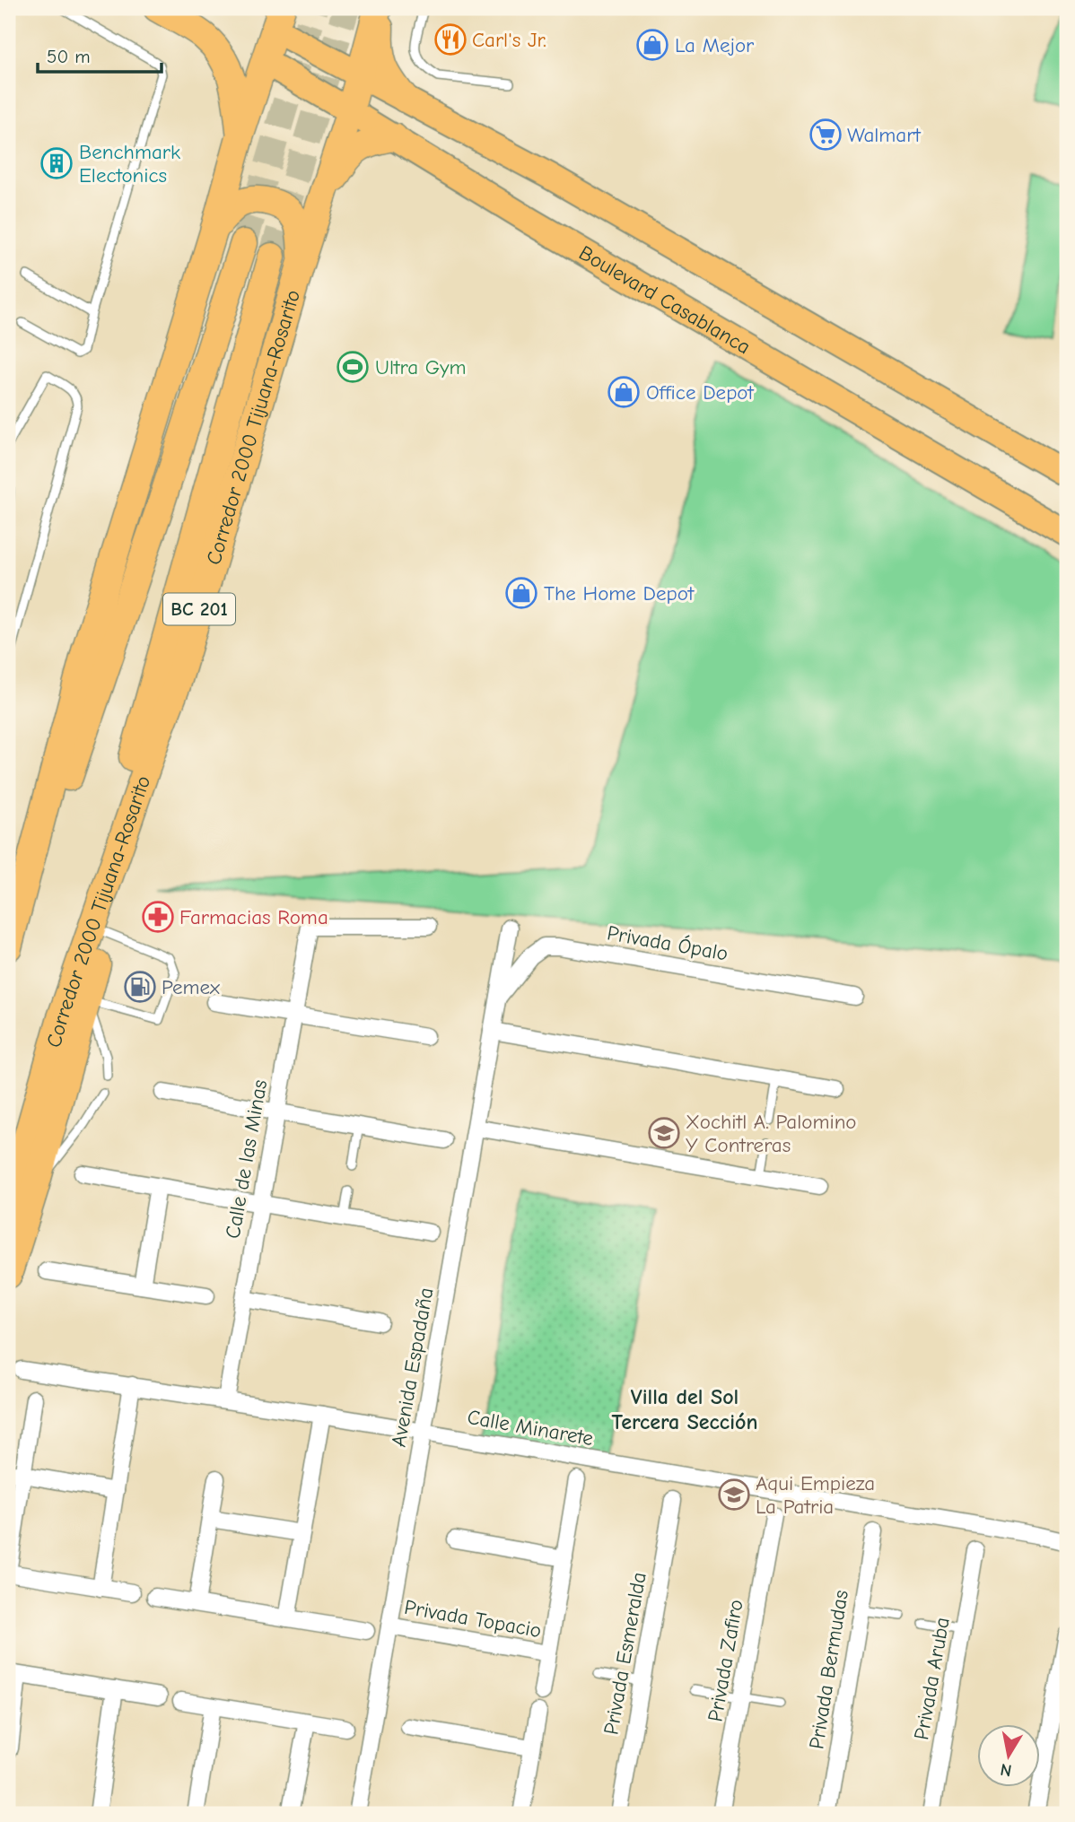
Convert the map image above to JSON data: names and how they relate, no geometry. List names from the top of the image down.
{
  "streets": {
    "highway": ["Corredor 2000 Tijuana-Rosarito", "BC 201"],
    "main road": ["Boulevard Casablanca"],
    "street": [
      "Privada Ópalo",
      "Calle de las Minas",
      "Avenida Espadaña",
      "Calle Minarete",
      "Privada Topacio",
      "Privada Esmeralda",
      "Privada Zafiro",
      "Privada Bermudas",
      "Privada Aruba"
    ]
  },
  "crossings": [
    ["Boulevard Casablanca", "Corredor 2000 Tijuana-Rosarito"],
    ["Privada Ópalo", "Avenida Espadaña"],
    ["Calle de las Minas", "Calle Minarete"],
    ["Avenida Espadaña", "Calle Minarete"],
    ["Avenida Espadaña", "Privada Topacio"]
  ],
  "districts": ["Villa del Sol Tercera Sección"],
  "places": {
    "restaurant": ["Carl's Jr."],
    "shop": ["La Mejor", "Office Depot", "The Home Depot"],
    "supermarket": ["Walmart"],
    "building": ["Benchmark Electonics"],
    "sports": ["Ultra Gym"],
    "pharmacy": ["Farmacias Roma"],
    "fuel station": ["Pemex"],
    "school or university": ["Xochitl A. Palomino Y Contreras", "Aqui Empieza La Patria"]
  },
  "scale_bar": "50 m",
  "north": "bottom"
}
